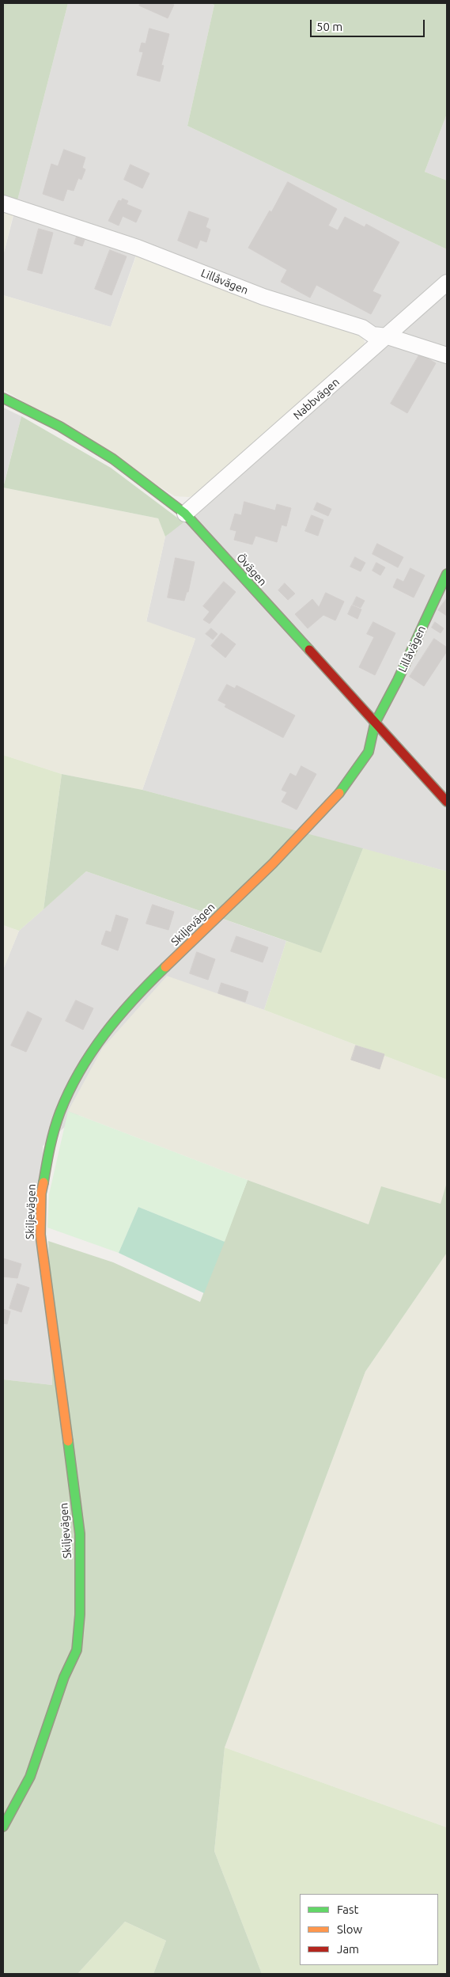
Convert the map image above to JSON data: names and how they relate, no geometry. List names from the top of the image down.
{
  "streets": {
    "street": [
      "Lillåvägen",
      "Nabbvägen",
      "Övägen",
      "Skiljevägen"
    ]
  },
  "crossings": [
    ["Lillåvägen", "Nabbvägen"],
    ["Lillåvägen", "Övägen"],
    ["Lillåvägen", "Skiljevägen"],
    ["Nabbvägen", "Övägen"],
    ["Övägen", "Skiljevägen"]
  ],
  "legend": ["Fast", "Slow", "Jam"],
  "scale_bar": "50 m"
}
